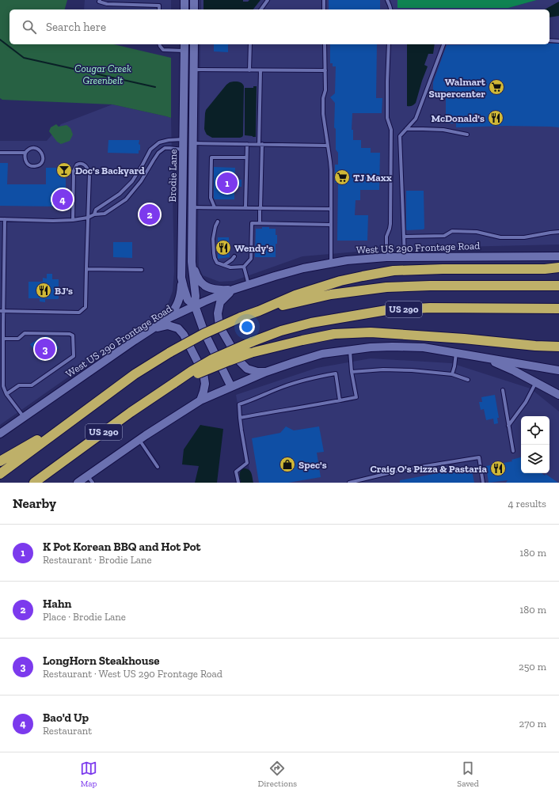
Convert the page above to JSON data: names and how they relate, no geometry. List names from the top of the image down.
{
  "streets": {
    "highway": ["US 290"],
    "main road": ["Brodie Lane", "West US 290 Frontage Road"]
  },
  "crossings": [
    ["Brodie Lane", "West US 290 Frontage Road"]
  ],
  "parks": ["Cougar Creek Greenbelt"],
  "places": {
    "supermarket": ["Walmart Supercenter", "TJ Maxx"],
    "restaurant": [
      "McDonald's",
      "Wendy's",
      "BJ's",
      "Craig O's Pizza & Pastaria"
    ],
    "bar": ["Doc's Backyard"],
    "shop": ["Spec's"]
  },
  "page": {
    "search": "Search here",
    "pins": [
      "1",
      "4",
      "2",
      "3"
    ],
    "heading": ["Nearby", "4 results"],
    "list": [
      {
        "mark": "1",
        "name": "K Pot Korean BBQ and Hot Pot",
        "note": "Restaurant · Brodie Lane",
        "value": "180 m"
      },
      {
        "mark": "2",
        "name": "Hahn",
        "note": "Place · Brodie Lane",
        "value": "180 m"
      },
      {
        "mark": "3",
        "name": "LongHorn Steakhouse",
        "note": "Restaurant · West US 290 Frontage Road",
        "value": "250 m"
      },
      {
        "mark": "4",
        "name": "Bao'd Up",
        "note": "Restaurant",
        "value": "270 m"
      }
    ],
    "nav": ["Map", "Directions", "Saved"]
  }
}
